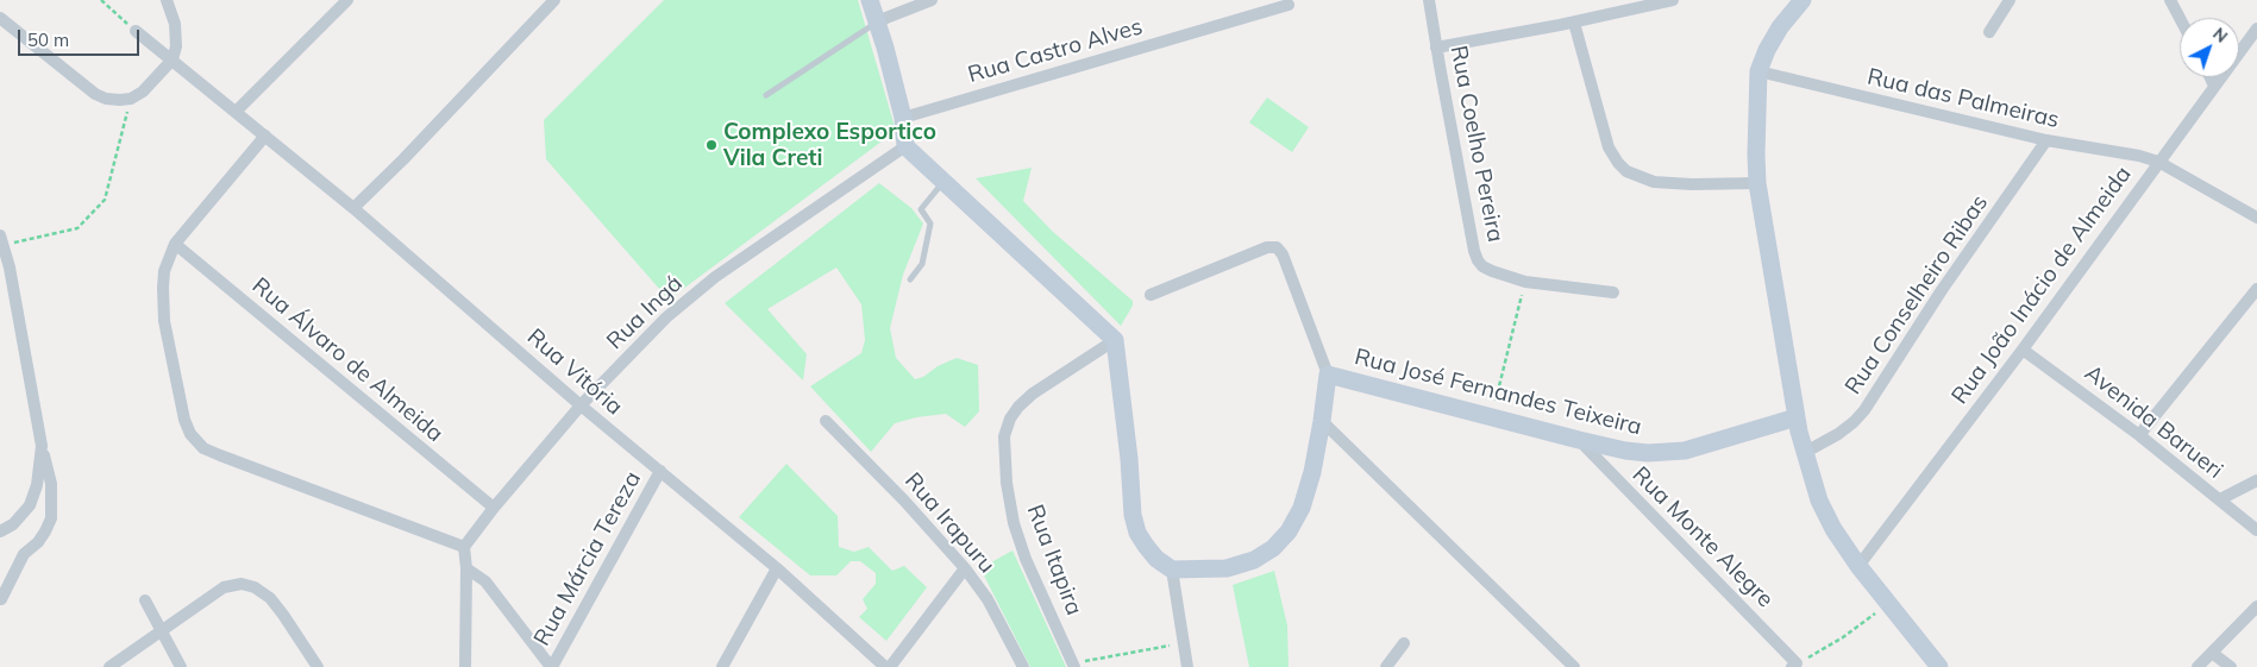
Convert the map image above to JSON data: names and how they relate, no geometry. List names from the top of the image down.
{
  "streets": {
    "street": [
      "Rua Castro Alves",
      "Rua das Palmeiras",
      "Rua Coelho Pereira",
      "Rua João Inácio de Almeida",
      "Rua Conselheiro Ribas",
      "Rua Ingá",
      "Rua Álvaro de Almeida",
      "Rua Vitória",
      "Rua José Fernandes Teixeira",
      "Avenida Barueri",
      "Rua Irapuru",
      "Rua Monte Alegre",
      "Rua Márcia Tereza",
      "Rua Itapira"
    ]
  },
  "crossings": [
    ["Rua das Palmeiras", "Rua João Inácio de Almeida"],
    ["Rua das Palmeiras", "Rua Conselheiro Ribas"],
    ["Rua João Inácio de Almeida", "Avenida Barueri"],
    ["Rua Ingá", "Rua Álvaro de Almeida"],
    ["Rua Ingá", "Rua Vitória"],
    ["Rua Vitória", "Rua Márcia Tereza"],
    ["Rua José Fernandes Teixeira", "Rua Monte Alegre"]
  ],
  "places": ["Complexo Esportico Vila Creti"],
  "scale_bar": "50 m",
  "north": "top right"
}
